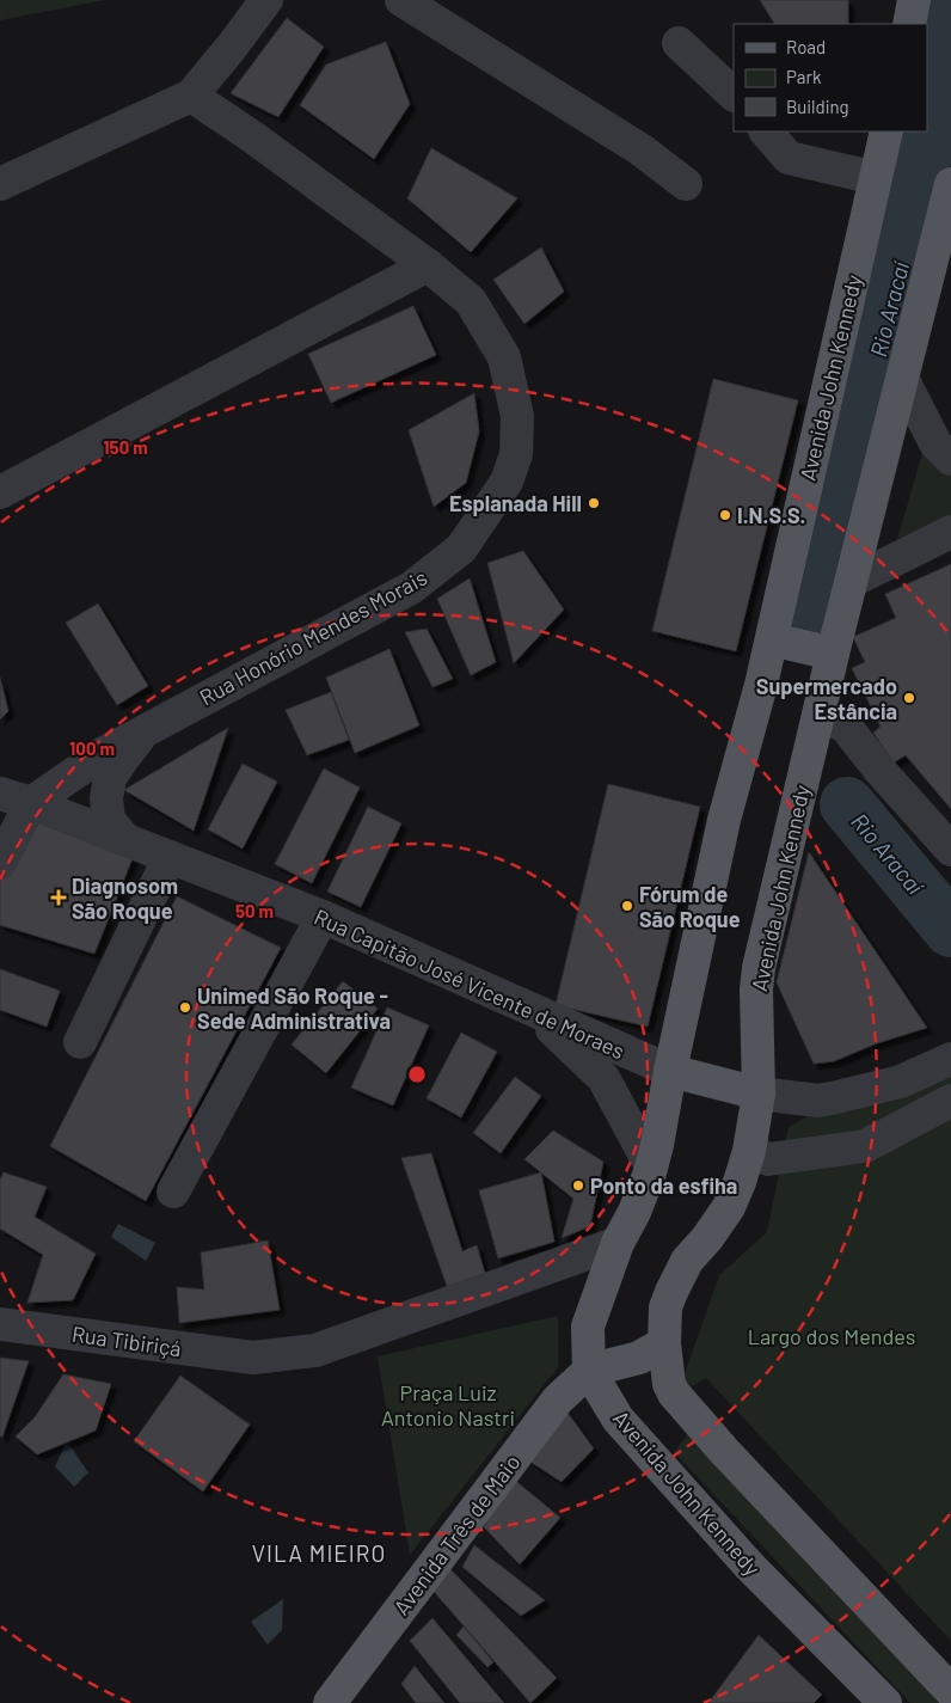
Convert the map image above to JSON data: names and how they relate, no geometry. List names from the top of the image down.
{
  "streets": {
    "main road": ["Avenida John Kennedy", "Avenida Três de Maio"],
    "street": ["Rua Honório Mendes Morais", "Rua Capitão José Vicente de Moraes", "Rua Tibiriçá"]
  },
  "crossings": [
    ["Avenida John Kennedy", "Rua Capitão José Vicente de Moraes"],
    ["Avenida John Kennedy", "Rua Tibiriçá"],
    ["Avenida John Kennedy", "Avenida Três de Maio"],
    ["Rua Honório Mendes Morais", "Rua Capitão José Vicente de Moraes"]
  ],
  "districts": ["VILA MIEIRO"],
  "water": ["Rio Aracaí"],
  "parks": ["Largo dos Mendes", "Praça Luiz Antonio Nastri"],
  "places": {
    "other": [
      "Esplanada Hill",
      "I.N.S.S.",
      "Supermercado Estância",
      "Fórum de São Roque",
      "Unimed São Roque - Sede Administrativa",
      "Ponto da esfiha"
    ],
    "health": ["Diagnosom São Roque"]
  },
  "legend": ["Road", "Park", "Building"],
  "rings": ["150 m", "100 m", "50 m"]
}
